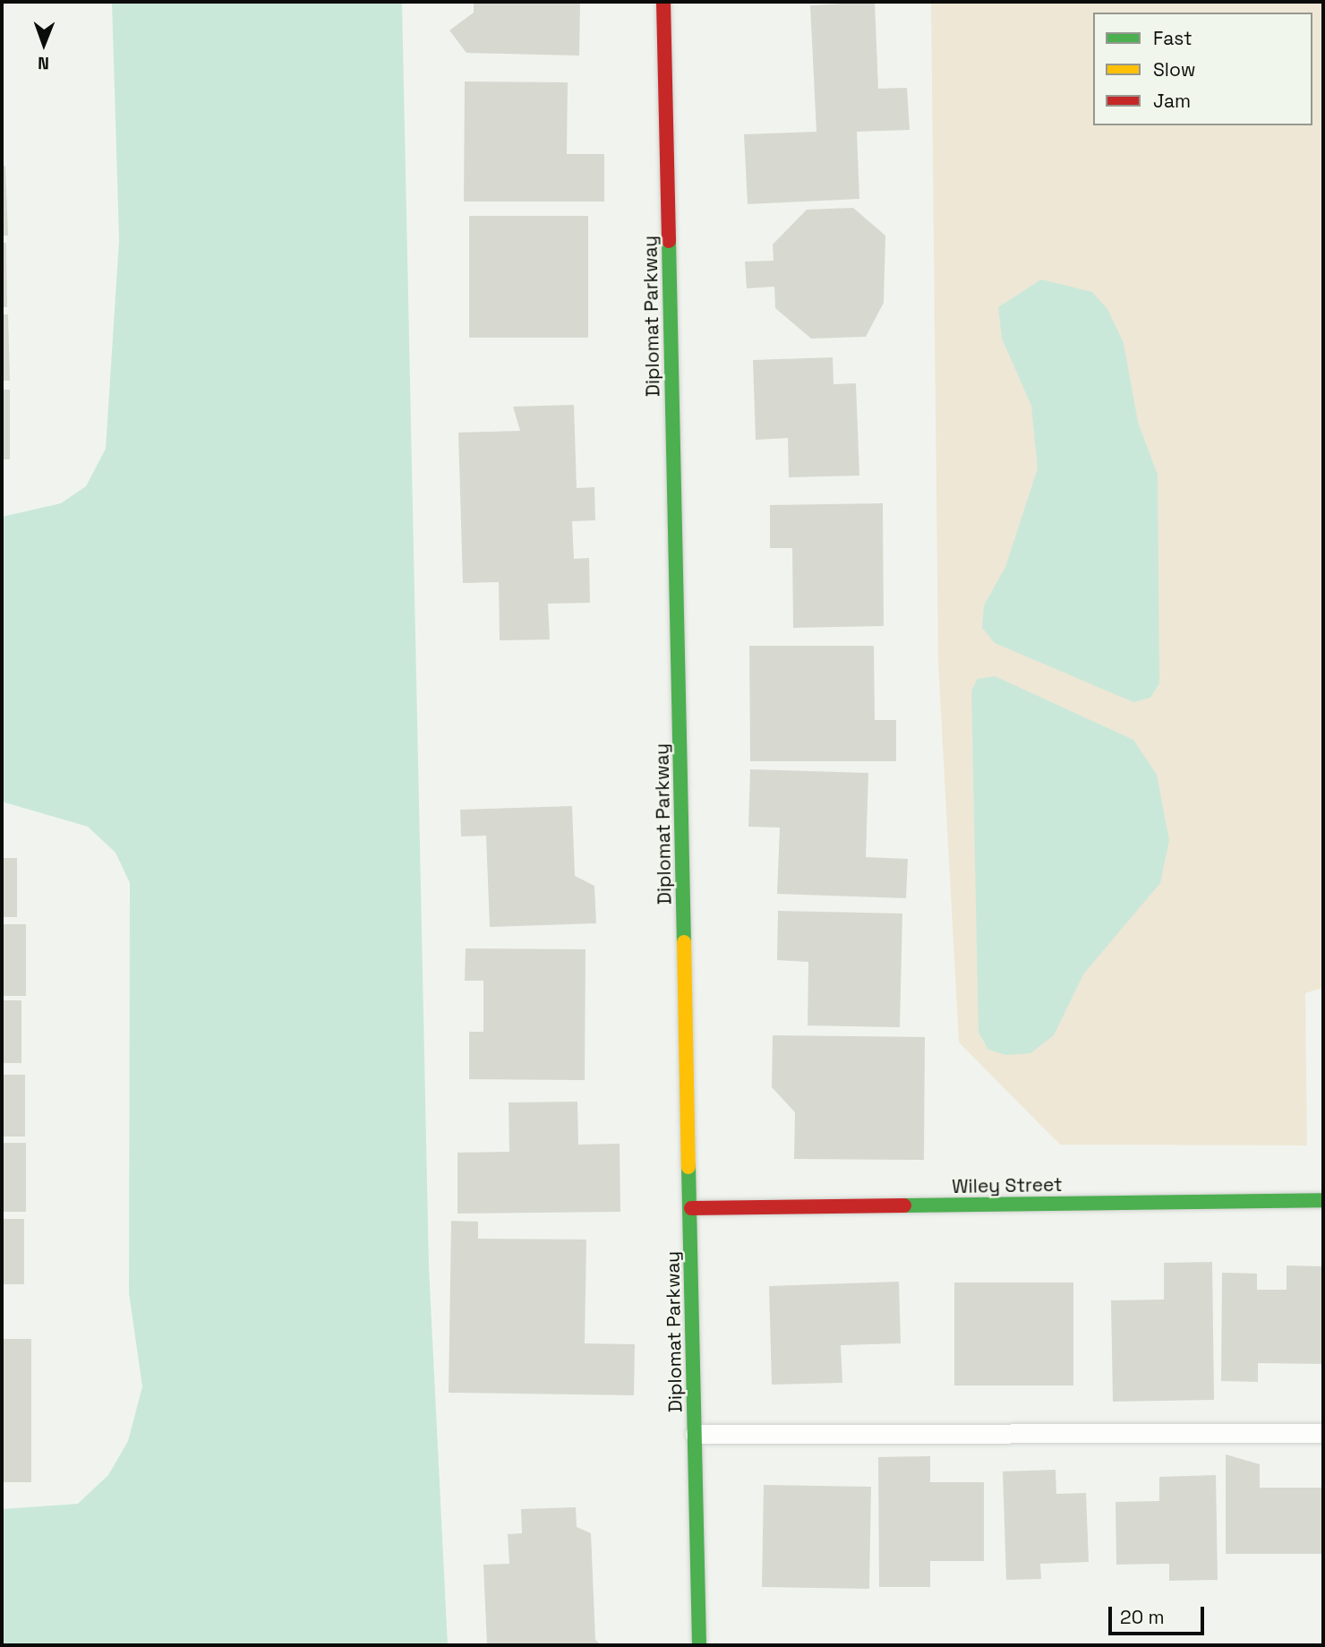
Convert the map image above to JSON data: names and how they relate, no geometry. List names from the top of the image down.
{
  "streets": {
    "street": ["Diplomat Parkway", "Wiley Street"]
  },
  "crossings": [
    ["Diplomat Parkway", "Wiley Street"]
  ],
  "legend": ["Fast", "Slow", "Jam"],
  "scale_bar": "20 m",
  "north": "bottom"
}
